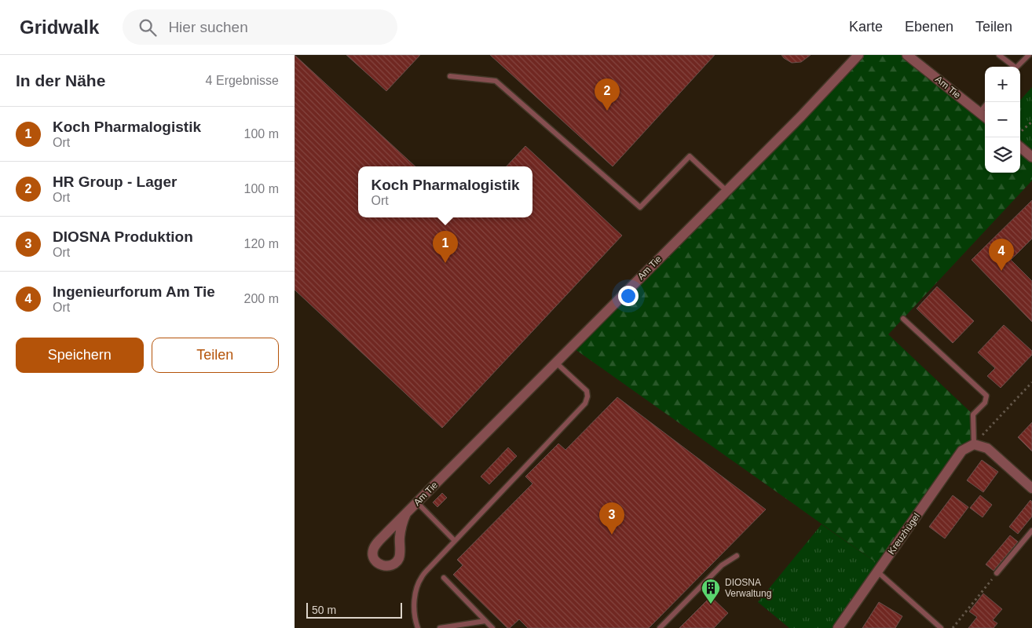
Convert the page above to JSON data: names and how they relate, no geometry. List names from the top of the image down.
{
  "streets": {
    "street": ["Am Tie", "Kreuzhügel"]
  },
  "places": {
    "building": ["DIOSNA Verwaltung"]
  },
  "scale_bar": "50 m",
  "page": {
    "header": "Gridwalk",
    "search": "Hier suchen",
    "nav": ["Karte", "Ebenen", "Teilen"],
    "heading": ["In der Nähe", "4 Ergebnisse"],
    "map_buttons": ["+", "−"],
    "pins": [
      "2",
      "1",
      "4",
      "3"
    ],
    "list": [
      {
        "mark": "1",
        "name": "Koch Pharmalogistik",
        "note": "Ort",
        "value": "100 m"
      },
      {
        "mark": "2",
        "name": "HR Group - Lager",
        "note": "Ort",
        "value": "100 m"
      },
      {
        "mark": "3",
        "name": "DIOSNA Produktion",
        "note": "Ort",
        "value": "120 m"
      },
      {
        "mark": "4",
        "name": "Ingenieurforum Am Tie",
        "note": "Ort",
        "value": "200 m"
      }
    ],
    "popup": ["Koch Pharmalogistik", "Ort"],
    "buttons": ["Speichern", "Teilen"],
    "scale": "50 m"
  }
}
